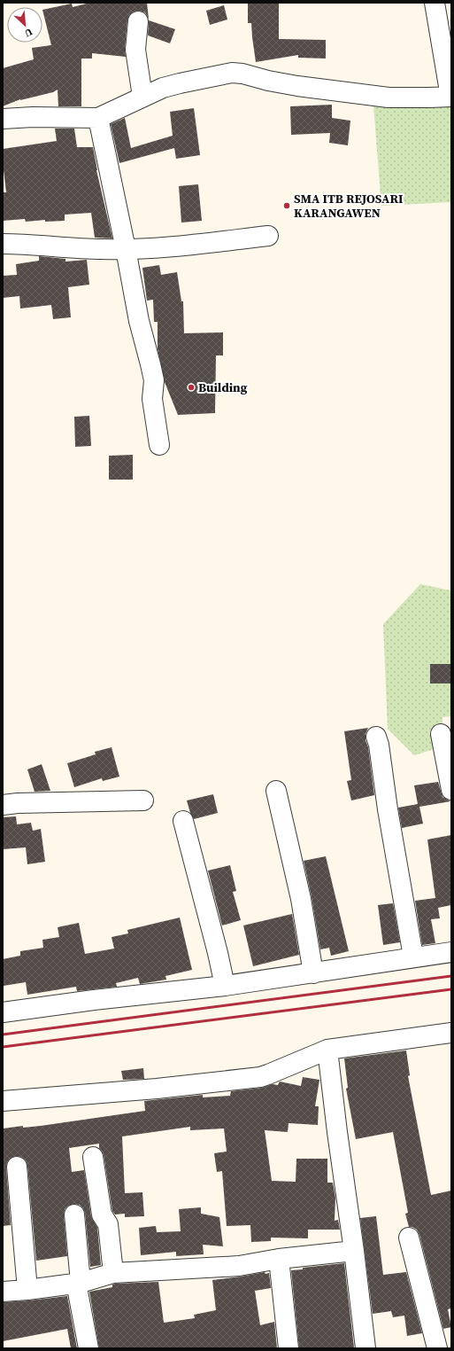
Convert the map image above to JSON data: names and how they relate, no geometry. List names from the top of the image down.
{
  "places": ["SMA ITB REJOSARI KARANGAWEN", "Building"],
  "north": "bottom right"
}
